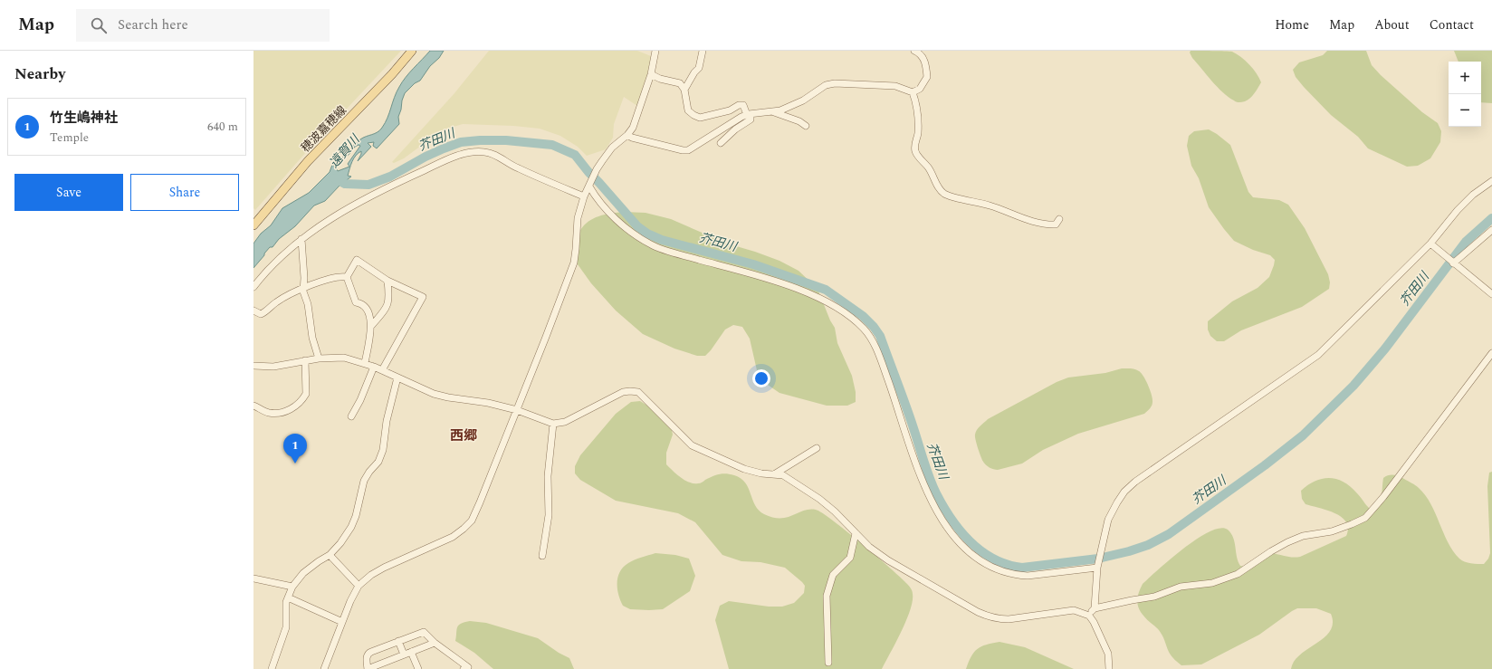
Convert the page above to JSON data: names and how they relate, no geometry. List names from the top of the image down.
{
  "streets": {
    "main road": ["穂波嘉穂線"]
  },
  "districts": ["西郷"],
  "water": ["芥田川", "遠賀川"],
  "page": {
    "header": "Map",
    "search": "Search here",
    "nav": [
      "Home",
      "Map",
      "About",
      "Contact"
    ],
    "heading": "Nearby",
    "map_buttons": ["+", "−"],
    "list": [
      {
        "mark": "1",
        "name": "竹生嶋神社",
        "note": "Temple",
        "value": "640 m"
      }
    ],
    "buttons": ["Save", "Share"],
    "pins": "1"
  }
}
